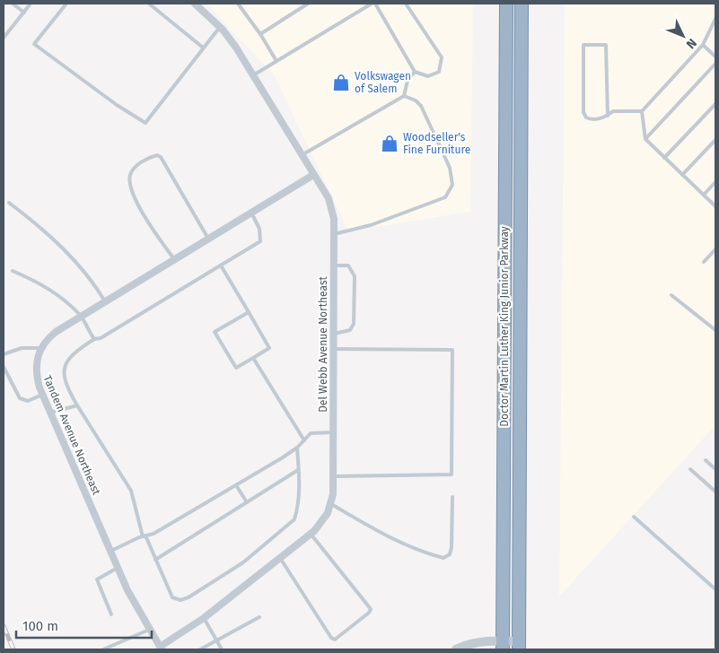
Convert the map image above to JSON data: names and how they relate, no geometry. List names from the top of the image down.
{
  "streets": {
    "highway": ["Doctor Martin Luther King Junior Parkway"],
    "street": ["Del Webb Avenue Northeast", "Tandem Avenue Northeast"]
  },
  "crossings": [
    ["Del Webb Avenue Northeast", "Tandem Avenue Northeast"]
  ],
  "places": {
    "shop": ["Volkswagen of Salem", "Woodseller's Fine Furniture"]
  },
  "scale_bar": "100 m",
  "north": "bottom right"
}
